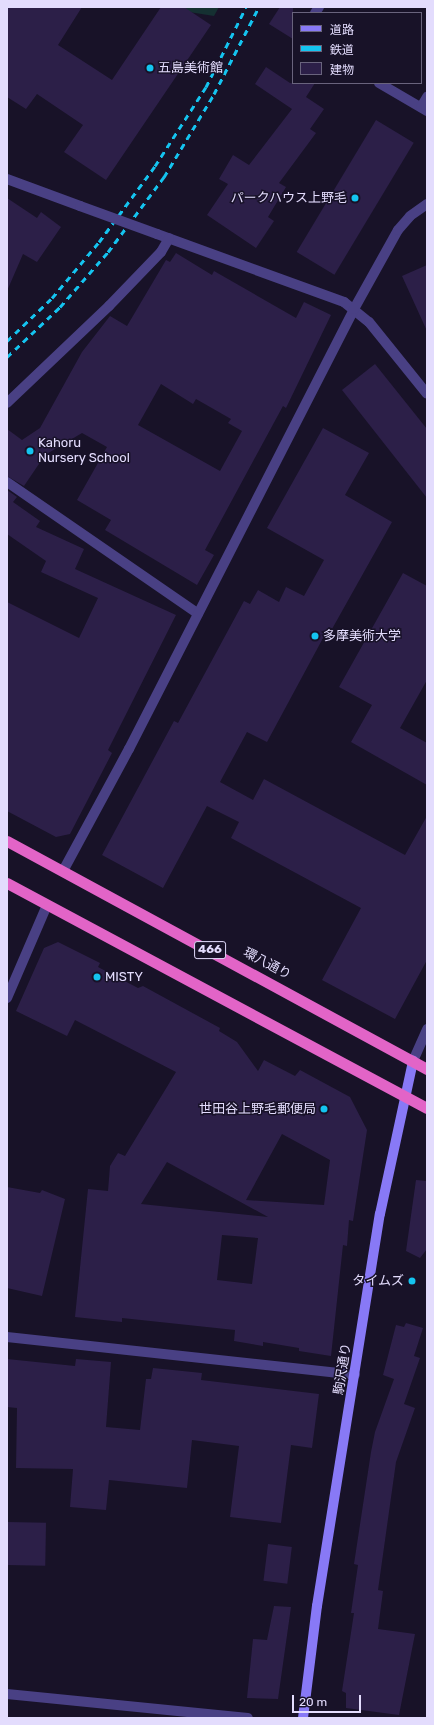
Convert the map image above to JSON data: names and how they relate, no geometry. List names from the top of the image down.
{
  "streets": {
    "highway": ["466", "環八通り"],
    "main road": ["駒沢通り"]
  },
  "crossings": [
    ["環八通り", "駒沢通り"]
  ],
  "places": [
    "五島美術館",
    "パークハウス上野毛",
    "Kahoru Nursery School",
    "多摩美術大学",
    "MISTY",
    "世田谷上野毛郵便局",
    "タイムズ"
  ],
  "legend": ["道路", "鉄道", "建物"],
  "scale_bar": "20 m"
}
